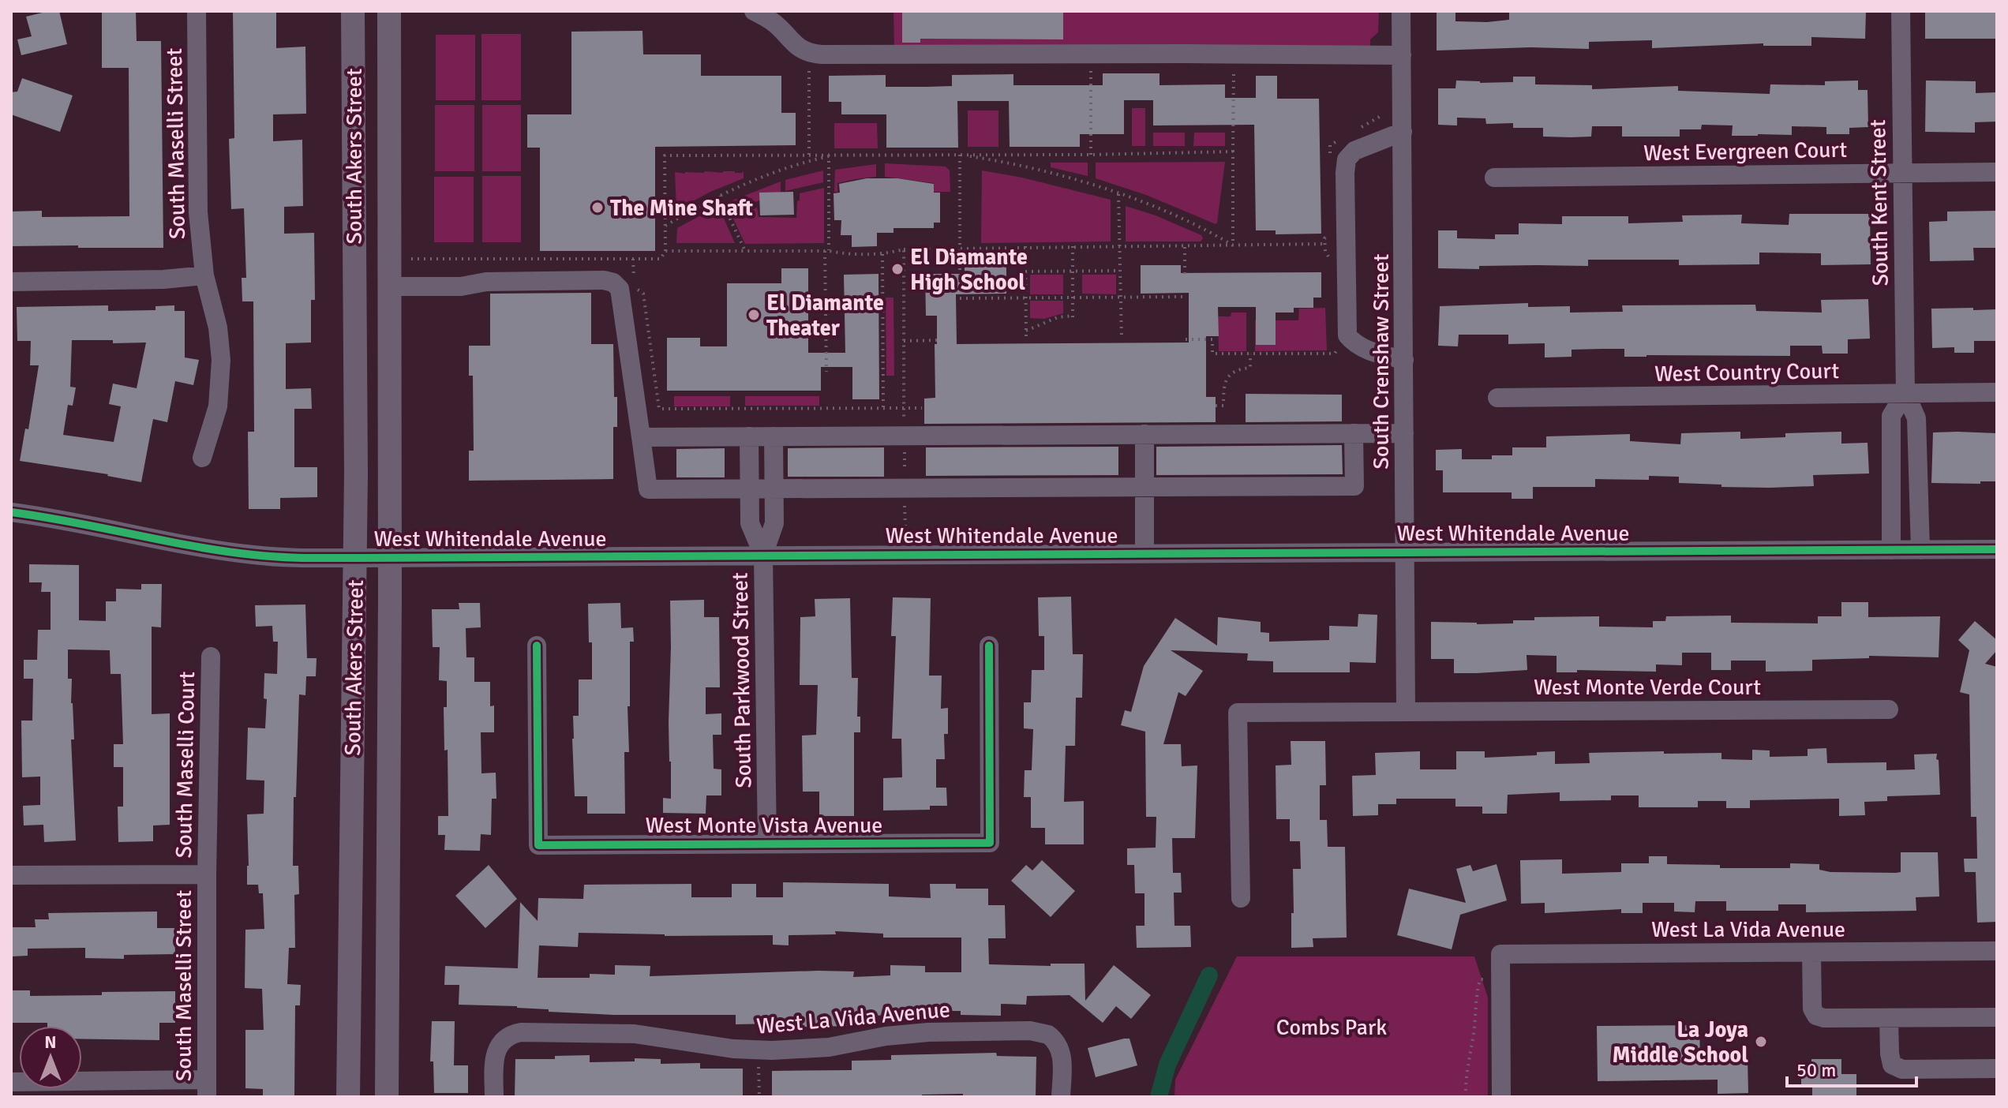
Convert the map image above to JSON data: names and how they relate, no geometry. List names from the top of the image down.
{
  "streets": {
    "main road": ["South Akers Street"],
    "street": [
      "South Maselli Street",
      "West Evergreen Court",
      "South Kent Street",
      "South Crenshaw Street",
      "West Country Court",
      "West Whitendale Avenue",
      "South Parkwood Street",
      "West Monte Verde Court",
      "South Maselli Court",
      "West Monte Vista Avenue",
      "West La Vida Avenue"
    ]
  },
  "crossings": [
    ["South Maselli Street", "South Maselli Court"],
    ["West Evergreen Court", "South Kent Street"],
    ["South Akers Street", "West Whitendale Avenue"],
    ["South Kent Street", "West Country Court"],
    ["South Kent Street", "West Whitendale Avenue"],
    ["South Crenshaw Street", "West Whitendale Avenue"],
    ["South Crenshaw Street", "West Monte Verde Court"],
    ["West Whitendale Avenue", "South Parkwood Street"],
    ["South Parkwood Street", "West Monte Vista Avenue"]
  ],
  "parks": ["Combs Park"],
  "places": [
    "The Mine Shaft",
    "El Diamante High School",
    "El Diamante Theater",
    "La Joya Middle School"
  ],
  "scale_bar": "50 m",
  "north": "top"
}
